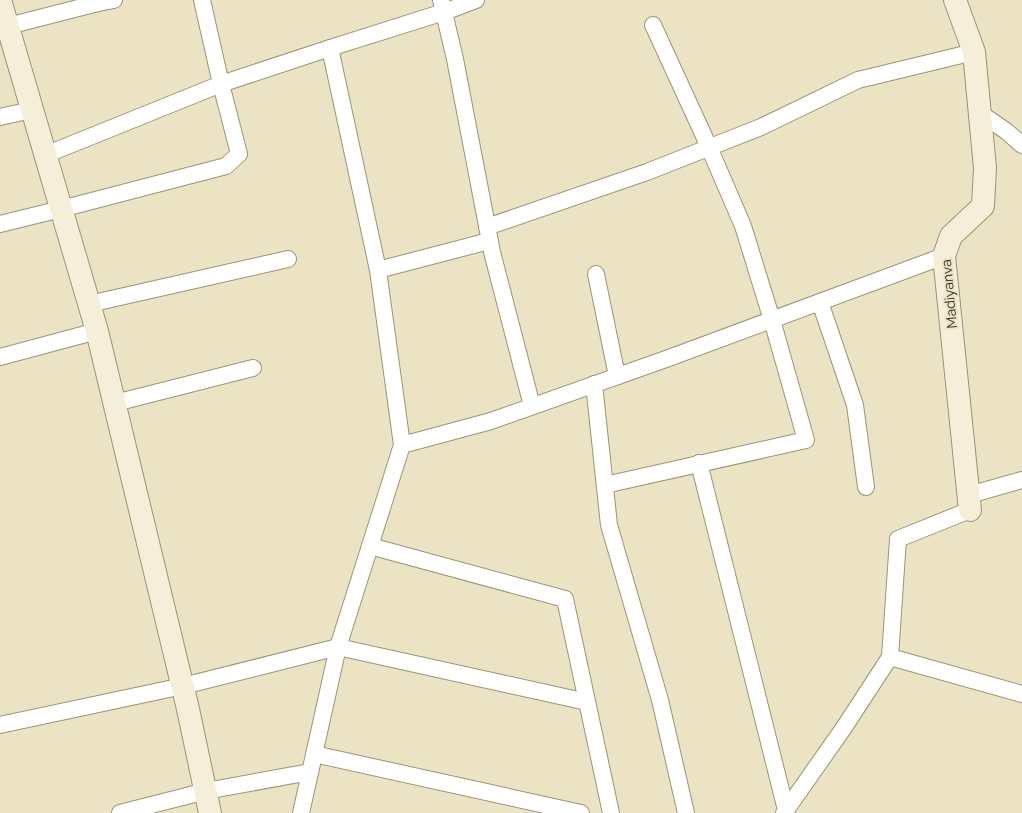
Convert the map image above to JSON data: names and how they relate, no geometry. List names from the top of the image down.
{
  "streets": {
    "street": ["Madiyanva"]
  }
}
